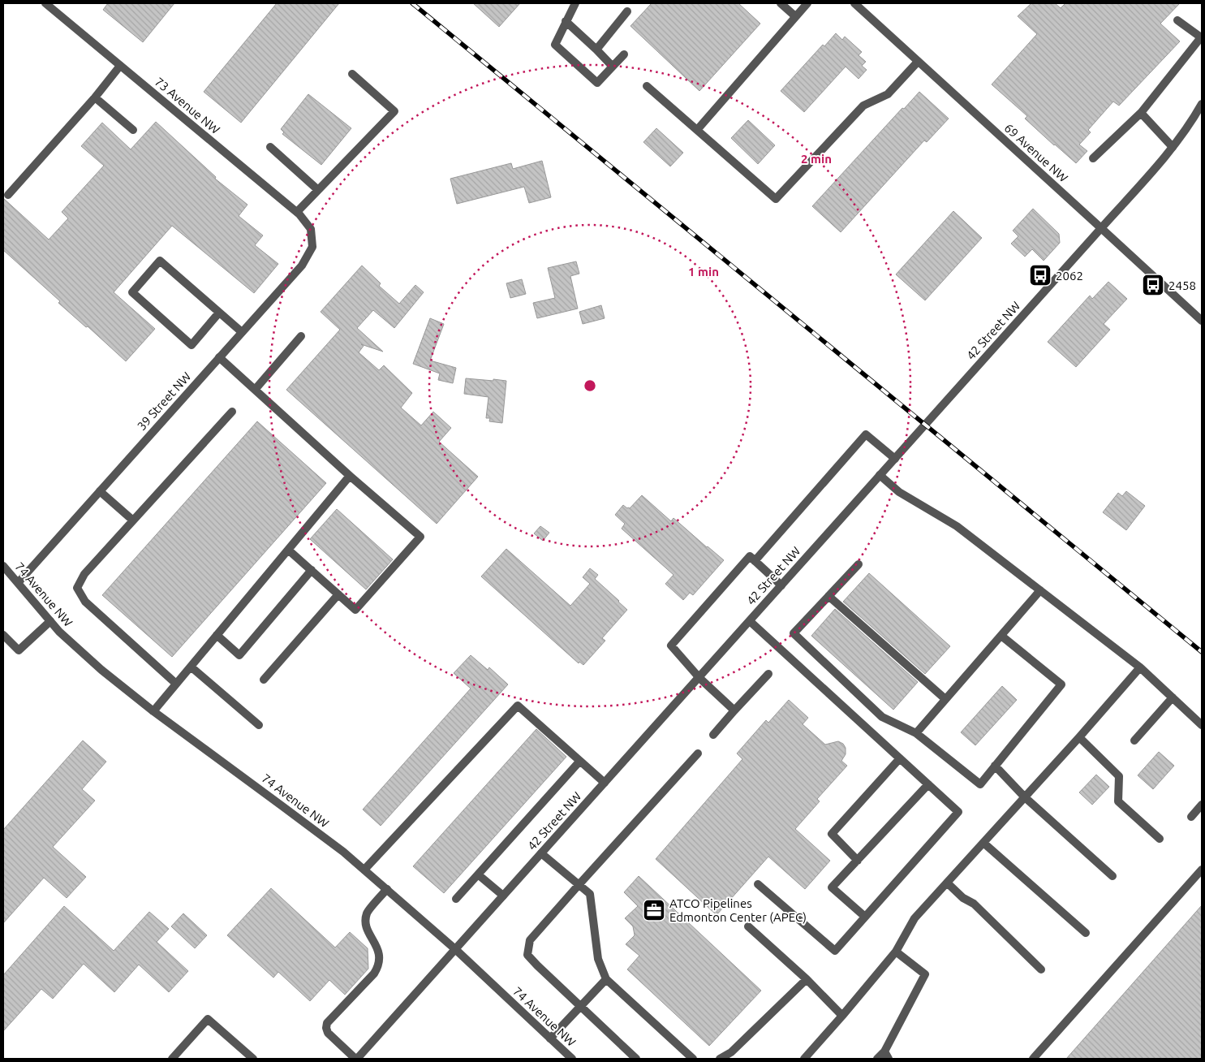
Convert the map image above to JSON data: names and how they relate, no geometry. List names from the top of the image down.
{
  "streets": {
    "street": [
      "73 Avenue NW",
      "69 Avenue NW",
      "42 Street NW",
      "39 Street NW",
      "74 Avenue NW"
    ]
  },
  "crossings": [
    ["73 Avenue NW", "39 Street NW"],
    ["69 Avenue NW", "42 Street NW"],
    ["42 Street NW", "74 Avenue NW"],
    ["39 Street NW", "74 Avenue NW"]
  ],
  "places": {
    "bus stop": ["2062", "2458"],
    "office": ["ATCO Pipelines Edmonton Center (APEC)"]
  },
  "rings": ["2 min", "1 min"]
}
